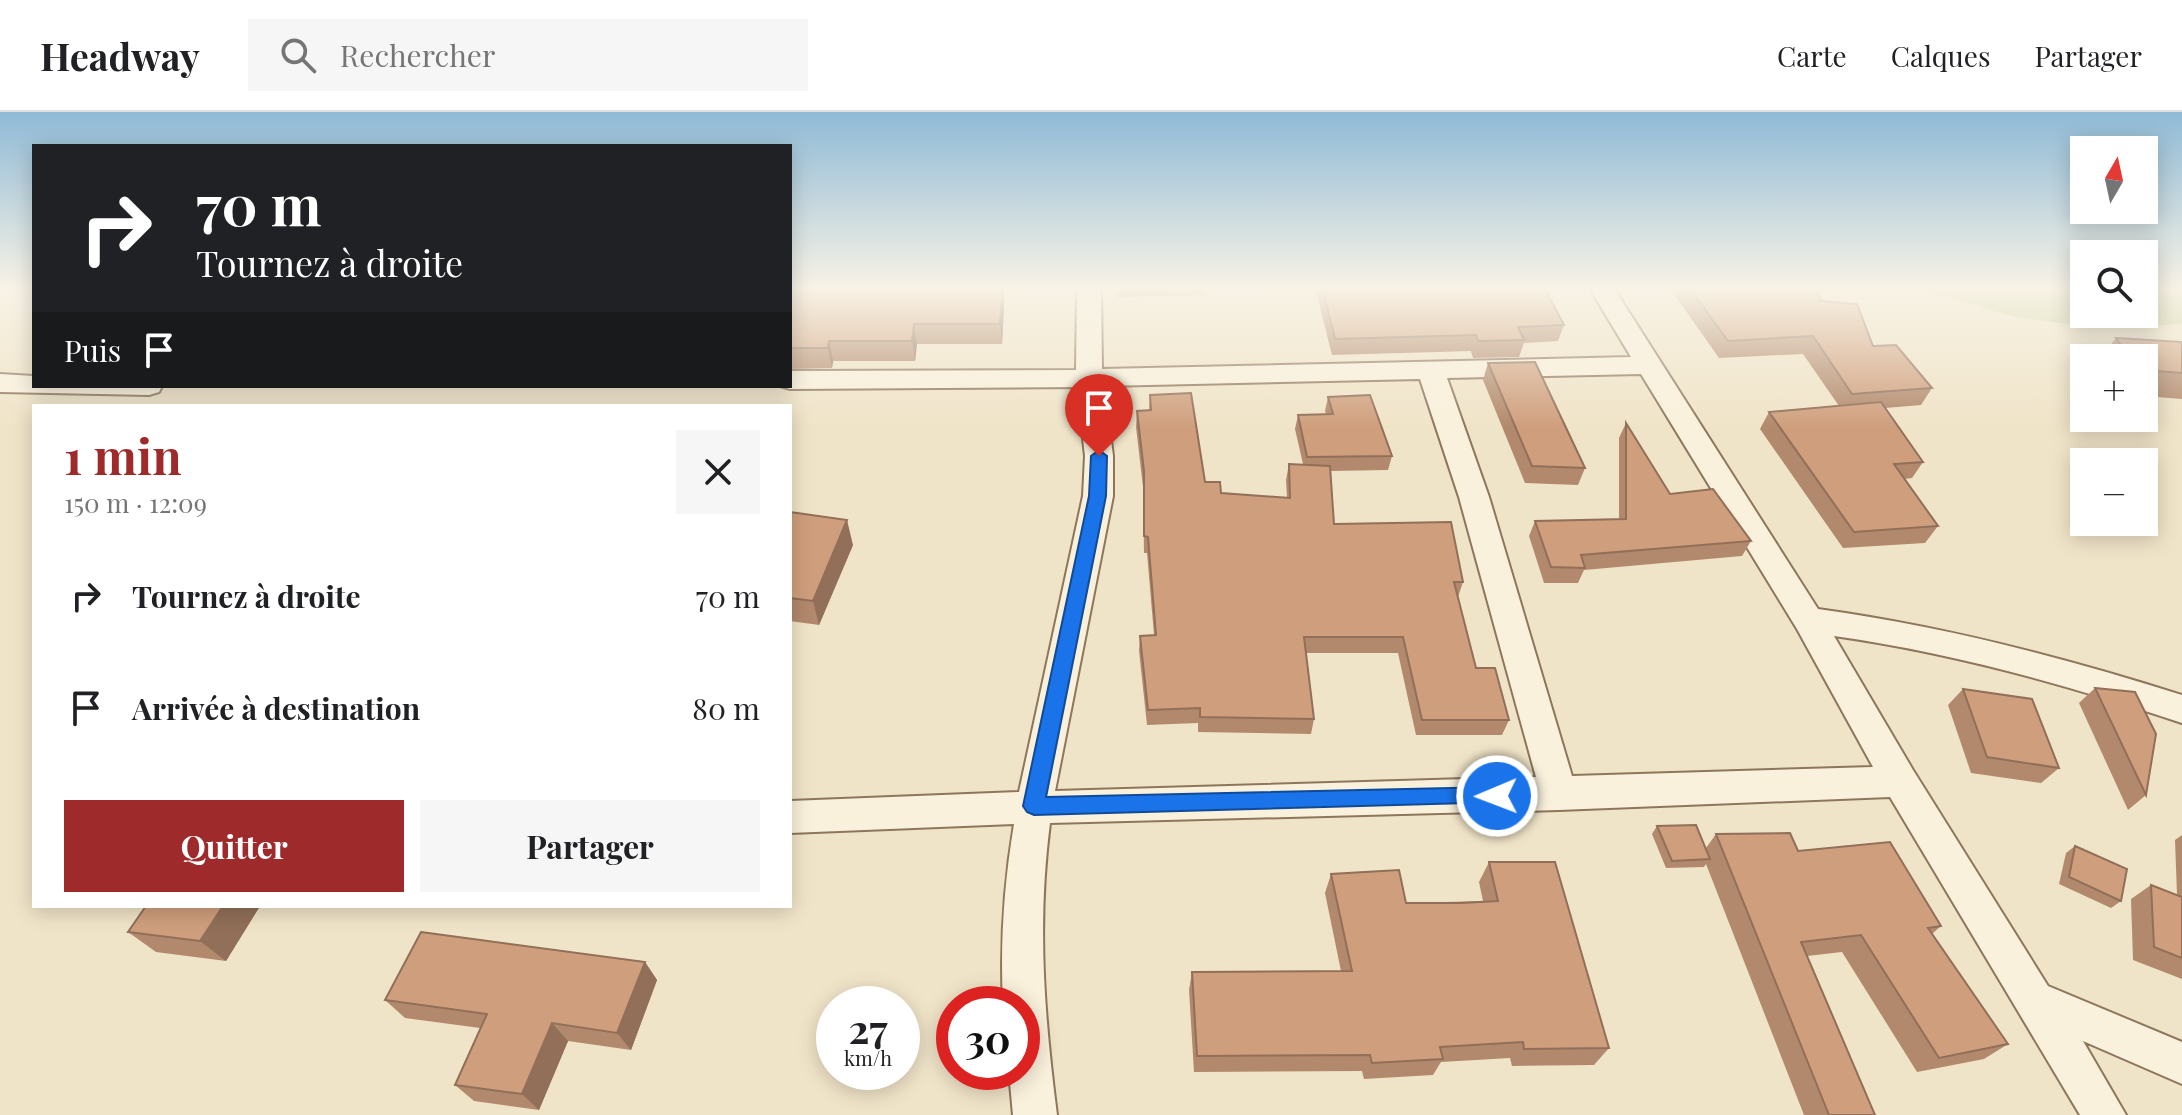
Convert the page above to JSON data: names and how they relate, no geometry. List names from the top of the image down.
{
  "north": "top",
  "page": {
    "header": "Headway",
    "search": "Rechercher",
    "nav": ["Carte", "Calques", "Partager"],
    "map_buttons": ["+", "−"],
    "turn": ["70 m", "Tournez à droite"],
    "then": "Puis",
    "heading": ["1 min", "150 m · 12:09"],
    "list": [
      {
        "name": "Tournez à droite",
        "value": "70 m"
      },
      {
        "name": "Arrivée à destination",
        "value": "80 m"
      }
    ],
    "buttons": ["Quitter", "Partager"],
    "speed": "27 km/h",
    "limit": "30"
  }
}
